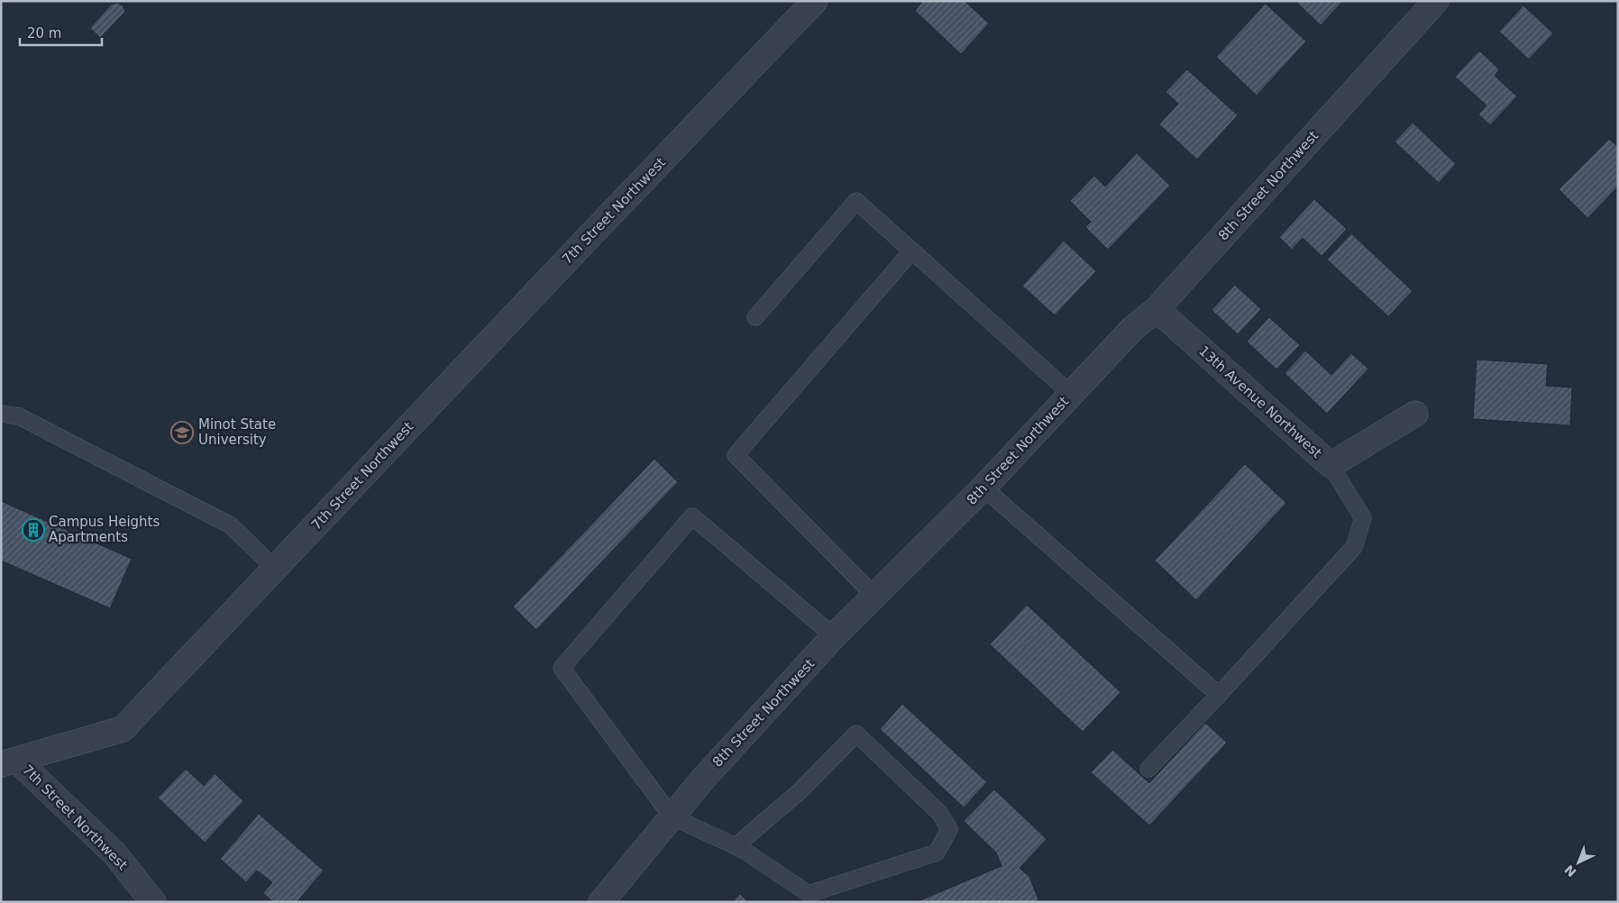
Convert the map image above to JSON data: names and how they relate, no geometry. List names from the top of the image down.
{
  "streets": {
    "street": ["8th Street Northwest", "7th Street Northwest", "13th Avenue Northwest"]
  },
  "crossings": [
    ["8th Street Northwest", "13th Avenue Northwest"]
  ],
  "places": {
    "school or university": ["Minot State University"],
    "building": ["Campus Heights Apartments"]
  },
  "scale_bar": "20 m",
  "north": "bottom left"
}
